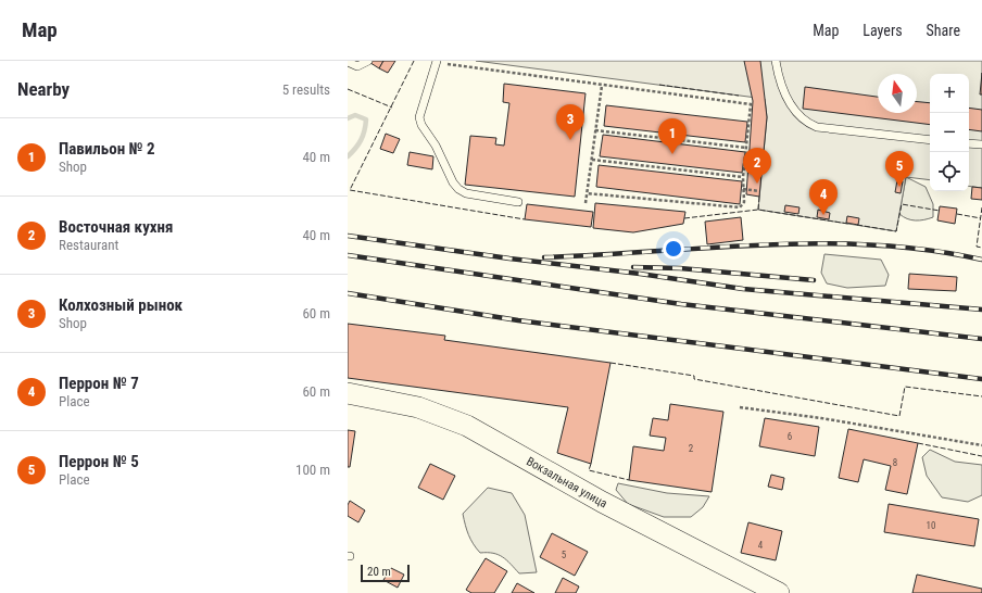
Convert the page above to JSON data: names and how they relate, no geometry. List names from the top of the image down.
{
  "streets": {
    "main road": ["Вокзальная улица"]
  },
  "house_numbers": [
    "6",
    "2",
    "8",
    "10",
    "4",
    "5"
  ],
  "scale_bar": "20 m",
  "north": "top",
  "page": {
    "header": "Map",
    "nav": ["Map", "Layers", "Share"],
    "heading": ["Nearby", "5 results"],
    "map_buttons": ["+", "−"],
    "pins": [
      "3",
      "1",
      "2",
      "5",
      "4"
    ],
    "list": [
      {
        "mark": "1",
        "name": "Павильон № 2",
        "note": "Shop",
        "value": "40 m"
      },
      {
        "mark": "2",
        "name": "Восточная кухня",
        "note": "Restaurant",
        "value": "40 m"
      },
      {
        "mark": "3",
        "name": "Колхозный рынок",
        "note": "Shop",
        "value": "60 m"
      },
      {
        "mark": "4",
        "name": "Перрон № 7",
        "note": "Place",
        "value": "60 m"
      },
      {
        "mark": "5",
        "name": "Перрон № 5",
        "note": "Place",
        "value": "100 m"
      }
    ],
    "scale": "20 m"
  }
}
